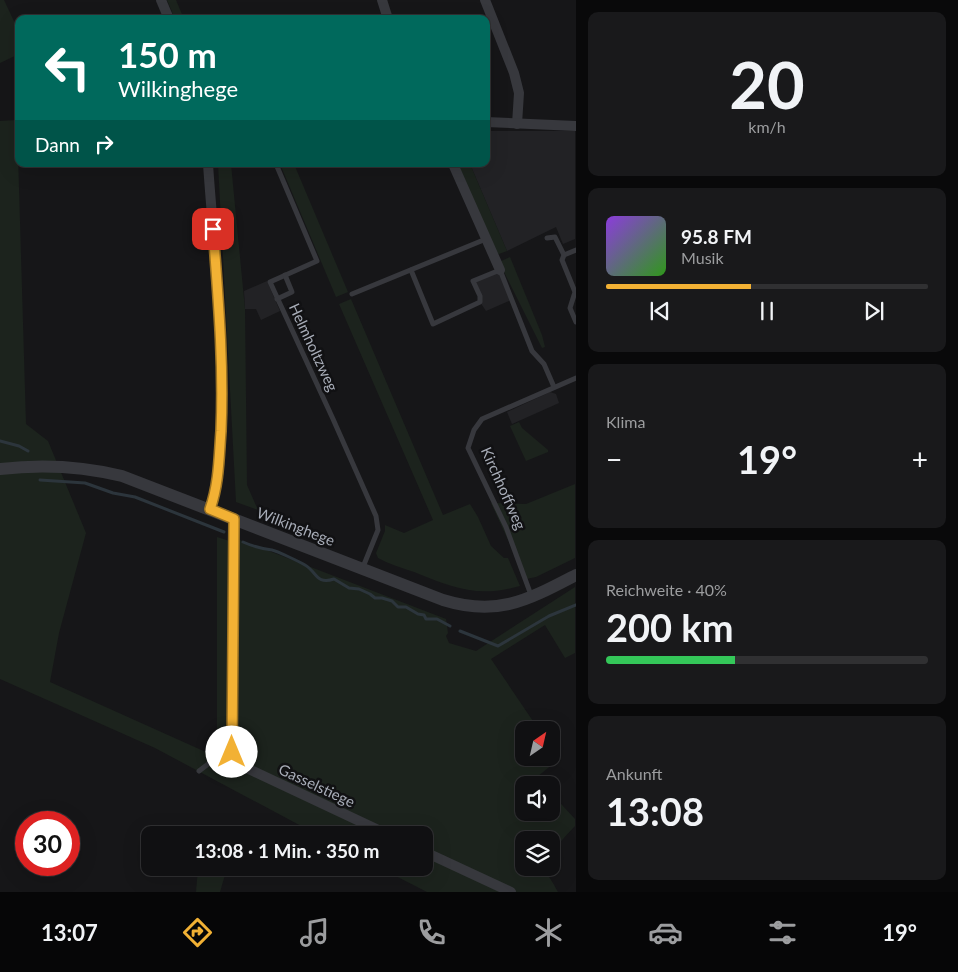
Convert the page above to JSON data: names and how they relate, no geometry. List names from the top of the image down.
{
  "streets": {
    "street": ["Wilkinghege", "Gasselstiege"],
    "lane": ["Helmholtzweg", "Kirchhoffweg"]
  },
  "crossings": [
    ["Helmholtzweg", "Wilkinghege"],
    ["Kirchhoffweg", "Wilkinghege"]
  ],
  "north": "top right",
  "page": {
    "tile": [
      ["20", "km/h"],
      "Klima",
      ["Reichweite · 40%", "200 km"],
      ["Ankunft", "13:08"]
    ],
    "turn": ["150 m", "Wilkinghege"],
    "then": "Dann",
    "song": ["95.8 FM", "Musik"],
    "heat": ["−", "19°", "+"],
    "limit": "30",
    "trip": "13:08 · 1 Min. · 350 m",
    "tabs": ["13:07", "19°"]
  }
}
